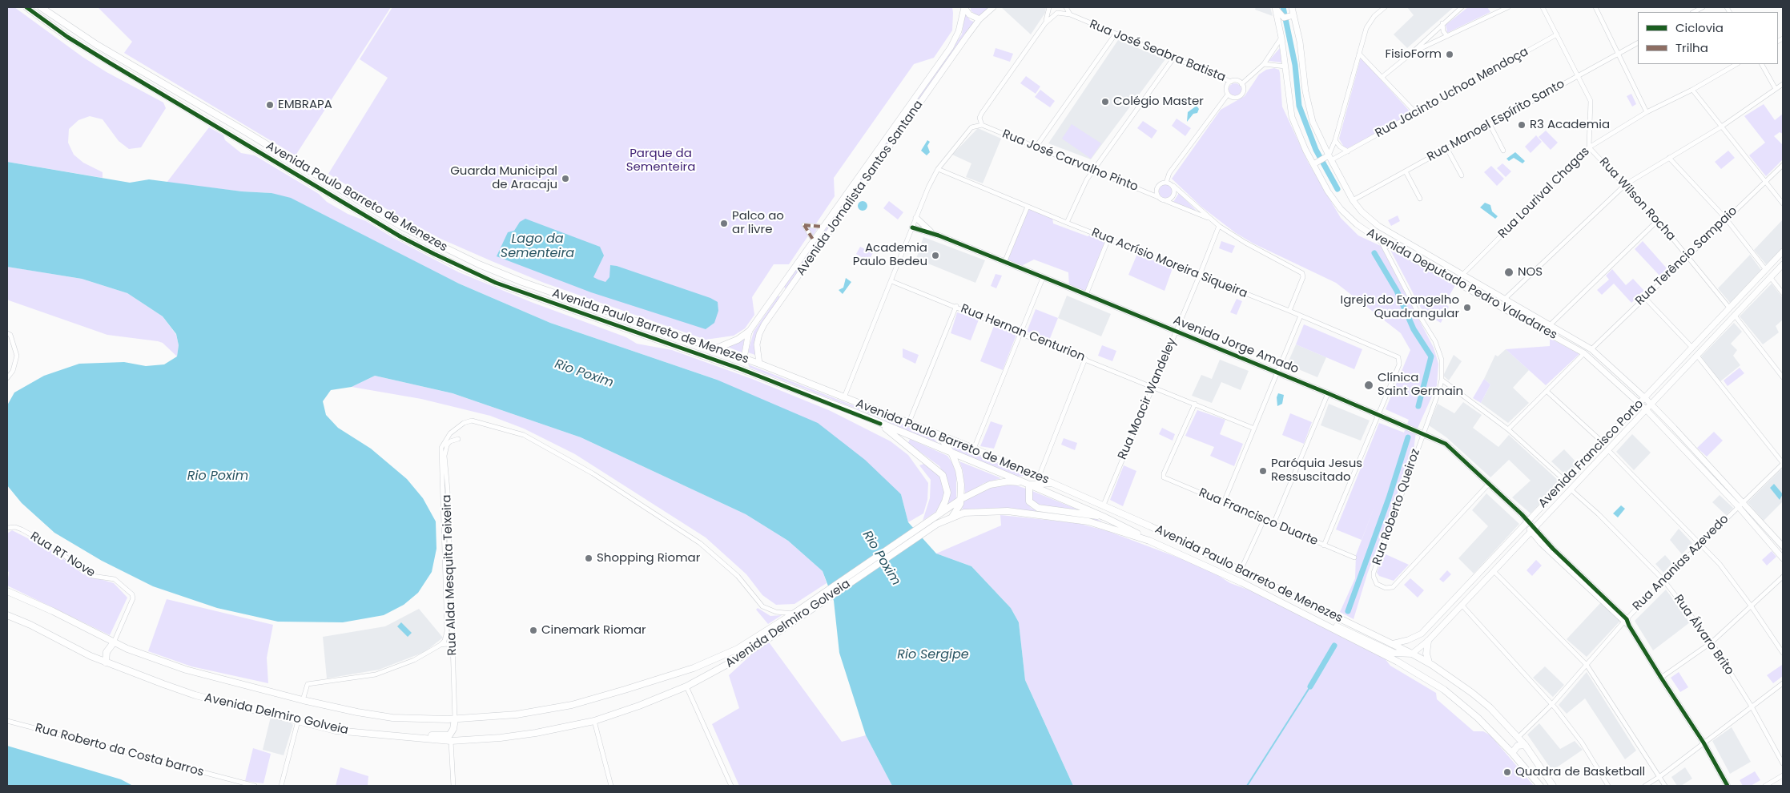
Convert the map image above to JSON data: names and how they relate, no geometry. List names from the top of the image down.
{
  "streets": {
    "main road": [
      "Avenida Jornalista Santos Santana",
      "Avenida Paulo Barreto de Menezes",
      "Avenida Deputado Pedro Valadares",
      "Avenida Jorge Amado",
      "Avenida Francisco Porto",
      "Avenida Delmiro Golveia"
    ],
    "street": [
      "Rua José Seabra Batista",
      "Rua Jacinto Uchoa Mendoça",
      "Rua Manoel Espírito Santo",
      "Rua José Carvalho Pinto",
      "Rua Lourival Chagas",
      "Rua Wilson Rocha",
      "Rua Terêncio Sampaio",
      "Rua Acrísio Moreira Siqueira",
      "Rua Hernan Centurion",
      "Rua Moacir Wandeley",
      "Rua Roberto Queiroz",
      "Rua Francisco Duarte",
      "Rua RT Nove",
      "Rua Ananias Azevedo",
      "Rua Alda Mesquita Teixeira",
      "Rua Álvaro Brito",
      "Rua Roberto da Costa barros"
    ]
  },
  "crossings": [
    ["Rua Jacinto Uchoa Mendoça", "Avenida Deputado Pedro Valadares"],
    ["Rua Manoel Espírito Santo", "Avenida Deputado Pedro Valadares"],
    ["Avenida Jornalista Santos Santana", "Avenida Paulo Barreto de Menezes"],
    ["Rua Lourival Chagas", "Rua Wilson Rocha"],
    ["Rua Lourival Chagas", "Avenida Deputado Pedro Valadares"],
    ["Avenida Paulo Barreto de Menezes", "Rua Moacir Wandeley"],
    ["Avenida Paulo Barreto de Menezes", "Avenida Francisco Porto"],
    ["Avenida Paulo Barreto de Menezes", "Rua Ananias Azevedo"],
    ["Avenida Paulo Barreto de Menezes", "Avenida Delmiro Golveia"],
    ["Rua Wilson Rocha", "Rua Terêncio Sampaio"],
    ["Rua Wilson Rocha", "Avenida Francisco Porto"],
    ["Rua Terêncio Sampaio", "Avenida Deputado Pedro Valadares"],
    ["Rua Acrísio Moreira Siqueira", "Avenida Jorge Amado"],
    ["Rua Acrísio Moreira Siqueira", "Rua Moacir Wandeley"],
    ["Avenida Deputado Pedro Valadares", "Avenida Francisco Porto"],
    ["Avenida Deputado Pedro Valadares", "Rua Roberto Queiroz"],
    ["Avenida Deputado Pedro Valadares", "Rua Ananias Azevedo"],
    ["Rua Hernan Centurion", "Rua Moacir Wandeley"],
    ["Rua Hernan Centurion", "Rua Francisco Duarte"],
    ["Avenida Jorge Amado", "Rua Moacir Wandeley"],
    ["Avenida Jorge Amado", "Avenida Francisco Porto"],
    ["Avenida Jorge Amado", "Rua Roberto Queiroz"],
    ["Avenida Jorge Amado", "Rua Ananias Azevedo"],
    ["Avenida Francisco Porto", "Rua Álvaro Brito"],
    ["Rua RT Nove", "Avenida Delmiro Golveia"],
    ["Rua Ananias Azevedo", "Rua Álvaro Brito"],
    ["Rua Alda Mesquita Teixeira", "Avenida Delmiro Golveia"]
  ],
  "water": ["Lago da Sementeira", "Rio Poxim", "Rio Sergipe"],
  "parks": ["Parque da Sementeira"],
  "places": [
    "FisioForm",
    "Colégio Master",
    "EMBRAPA",
    "R3 Academia",
    "Guarda Municipal de Aracaju",
    "Palco ao ar livre",
    "Academia Paulo Bedeu",
    "NOS",
    "Igreja do Evangelho Quadrangular",
    "Clínica Saint Germain",
    "Paróquia Jesus Ressuscitado",
    "Shopping Riomar",
    "Cinemark Riomar",
    "Quadra de Basketball"
  ],
  "legend": ["Ciclovia", "Trilha"]
}
